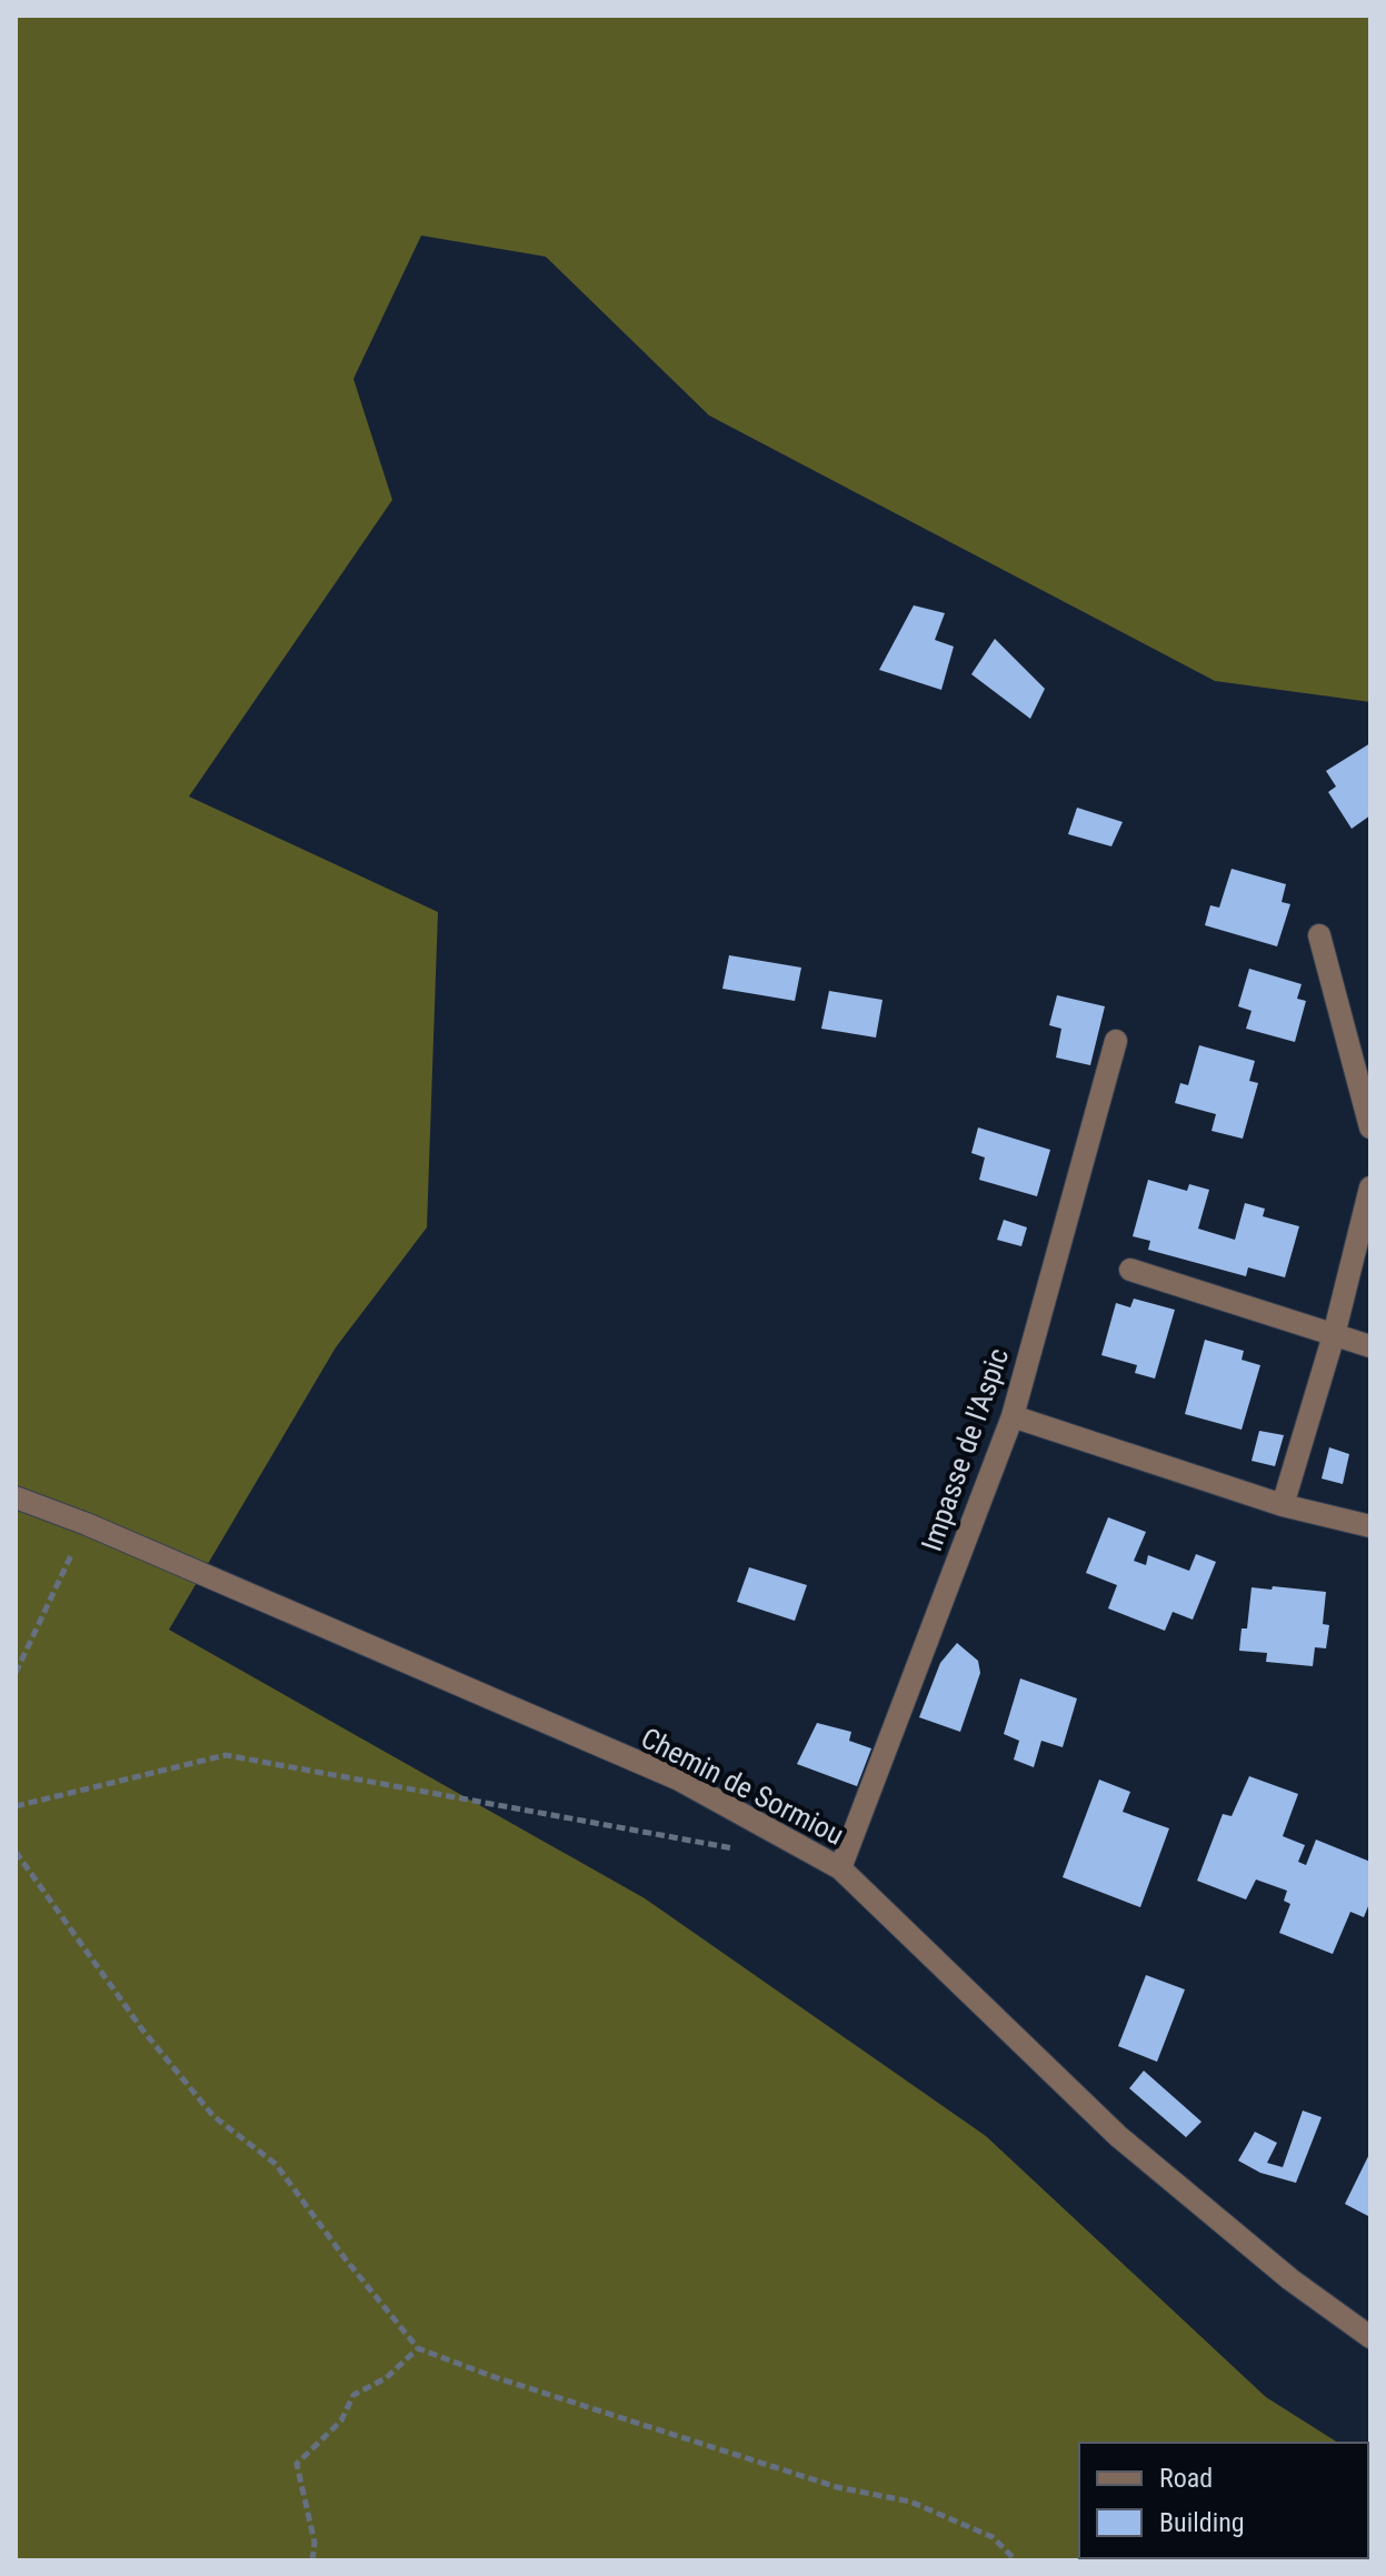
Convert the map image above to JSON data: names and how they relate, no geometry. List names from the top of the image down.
{
  "streets": {
    "street": ["Impasse de l'Aspic", "Chemin de Sormiou"]
  },
  "crossings": [
    ["Impasse de l'Aspic", "Chemin de Sormiou"]
  ],
  "legend": ["Road", "Building"]
}
